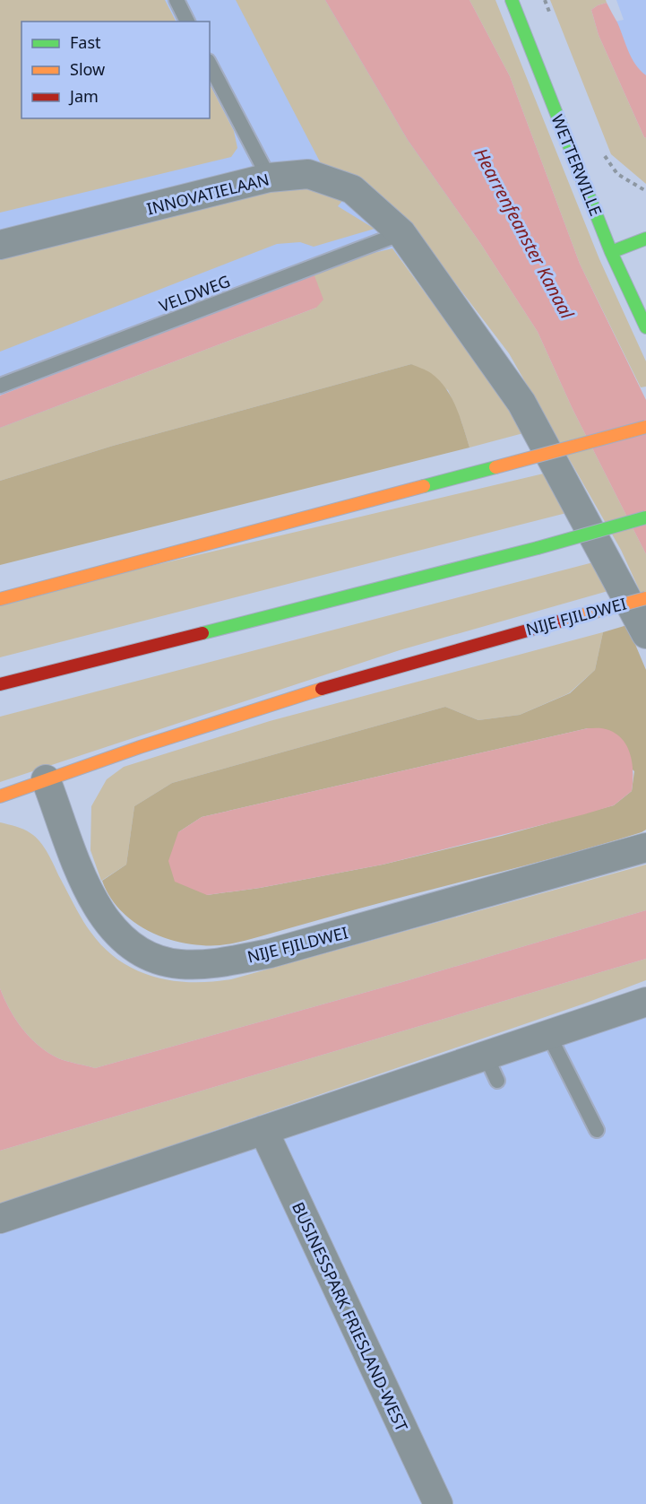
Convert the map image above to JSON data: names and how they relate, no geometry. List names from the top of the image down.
{
  "streets": {
    "main road": ["WETTERWILLE", "NIJE FJILDWEI"],
    "street": ["INNOVATIELAAN", "BUSINESSPARK FRIESLAND-WEST"],
    "lane": ["VELDWEG"]
  },
  "crossings": [
    ["INNOVATIELAAN", "VELDWEG"]
  ],
  "water": ["Hearrenfeanster Kanaal"],
  "legend": ["Fast", "Slow", "Jam"]
}
